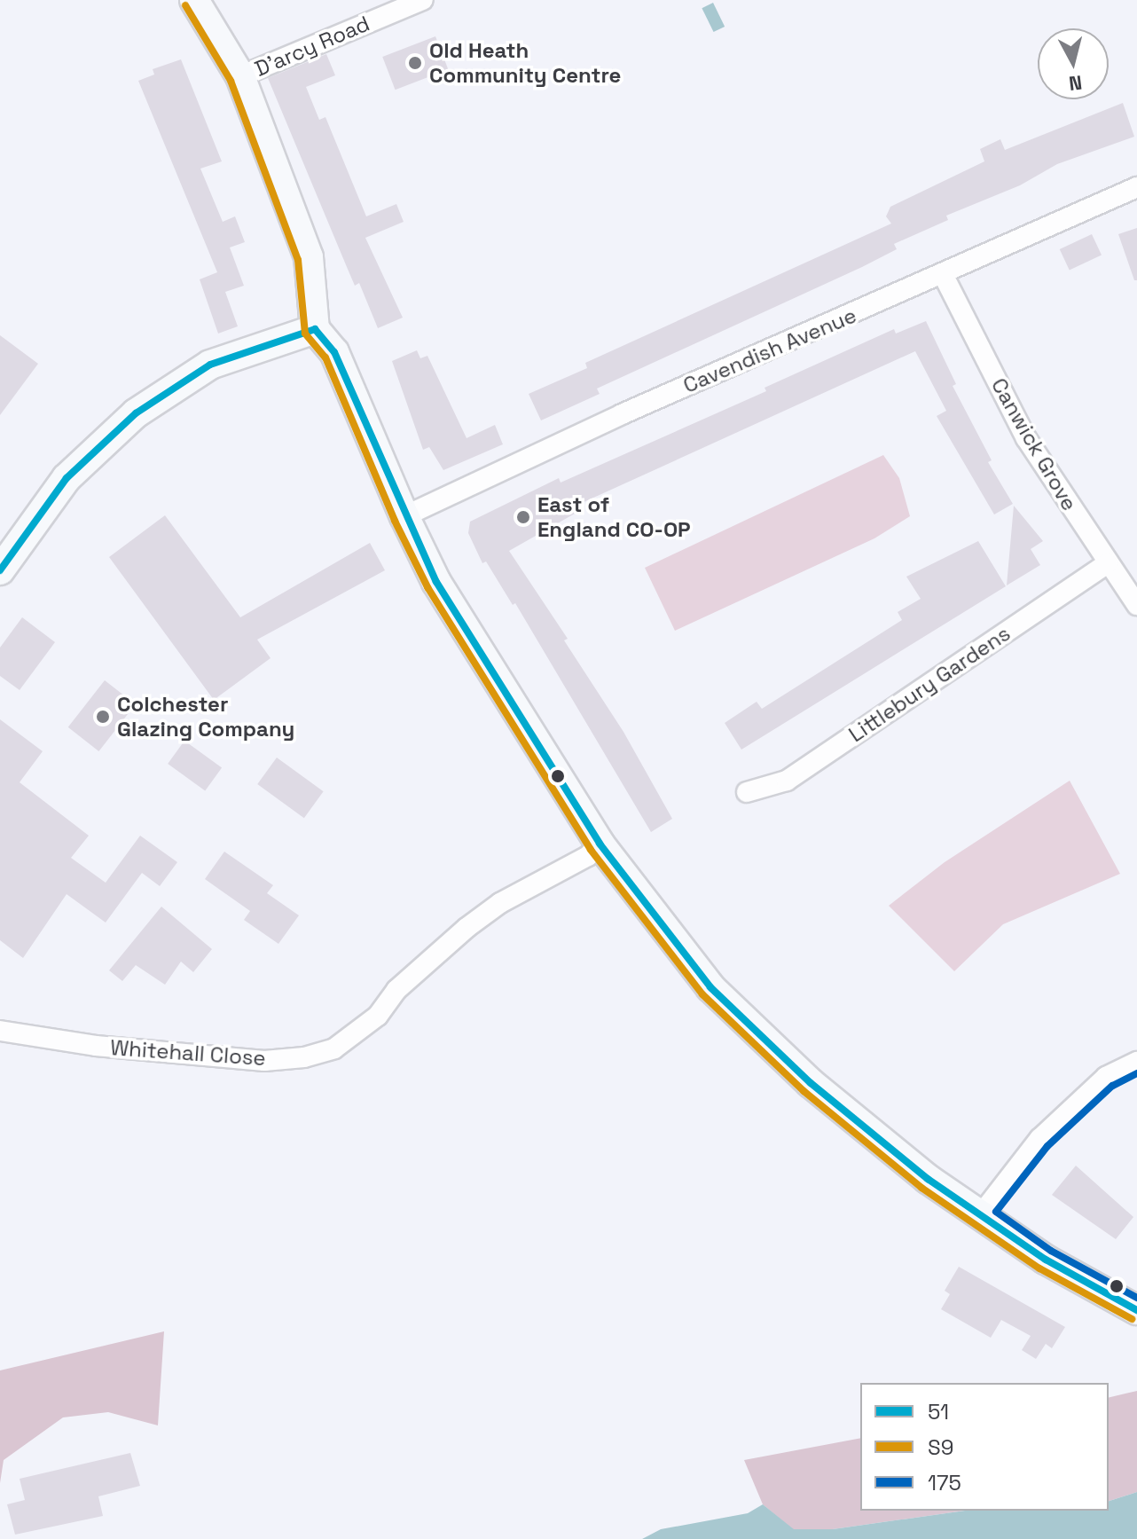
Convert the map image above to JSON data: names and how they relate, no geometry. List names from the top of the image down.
{
  "streets": {
    "street": [
      "D'arcy Road",
      "Cavendish Avenue",
      "Canwick Grove",
      "Littlebury Gardens",
      "Whitehall Close"
    ]
  },
  "crossings": [
    ["Cavendish Avenue", "Canwick Grove"],
    ["Canwick Grove", "Littlebury Gardens"]
  ],
  "places": ["Old Heath Community Centre", "East of England CO-OP", "Colchester Glazing Company"],
  "lines": ["transit line S9", "transit line 51", "transit line 175"],
  "legend": ["51", "S9", "175"],
  "north": "bottom"
}
